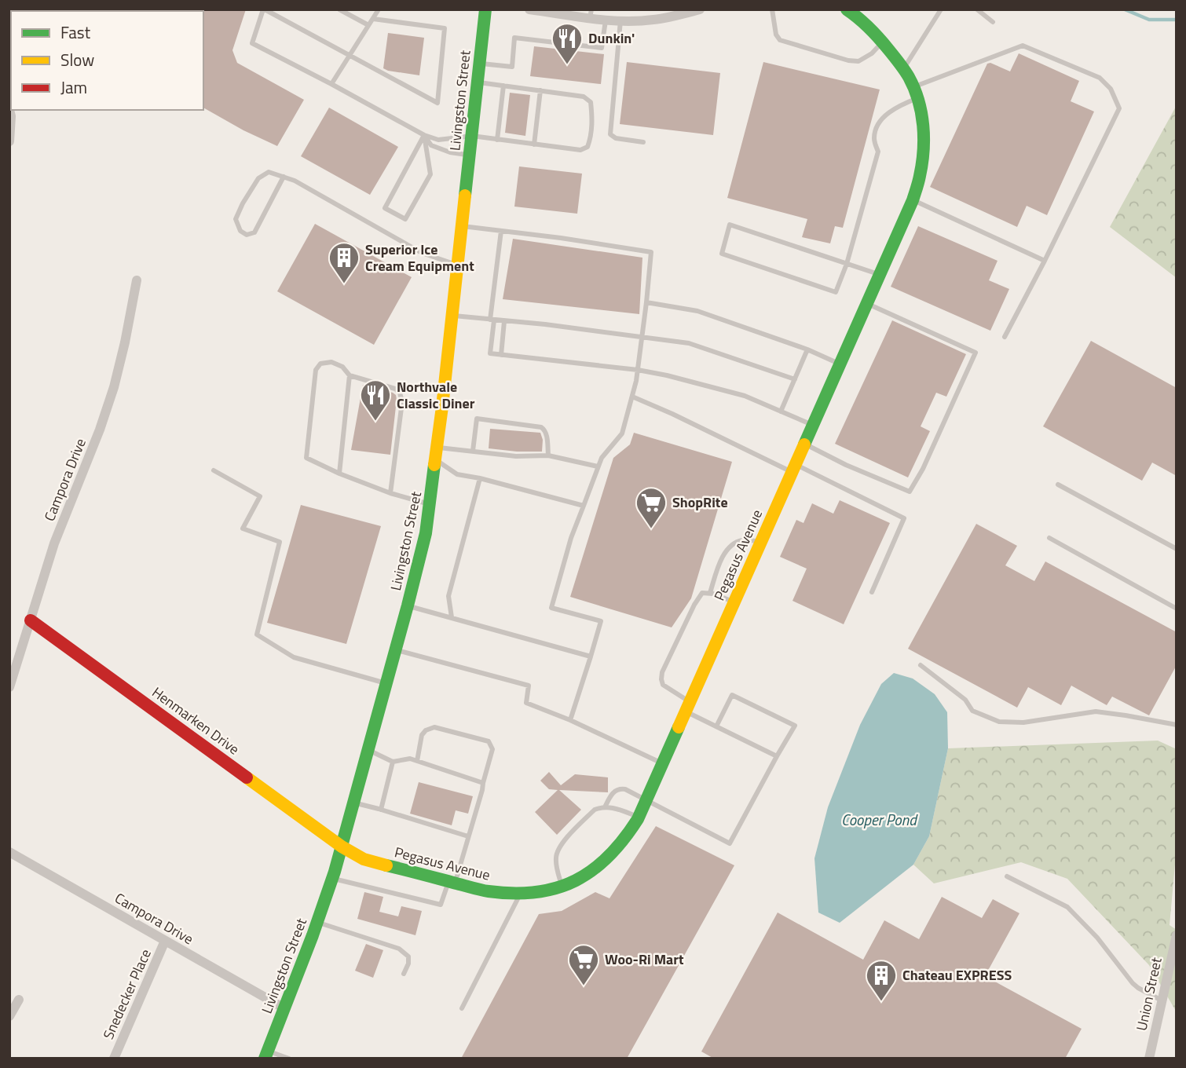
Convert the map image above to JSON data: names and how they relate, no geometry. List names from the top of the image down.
{
  "streets": {
    "street": [
      "Livingston Street",
      "Campora Drive",
      "Pegasus Avenue",
      "Henmarken Drive",
      "Snedecker Place",
      "Union Street"
    ]
  },
  "crossings": [
    ["Livingston Street", "Campora Drive"],
    ["Livingston Street", "Pegasus Avenue"],
    ["Livingston Street", "Henmarken Drive"],
    ["Campora Drive", "Henmarken Drive"],
    ["Campora Drive", "Snedecker Place"],
    ["Pegasus Avenue", "Henmarken Drive"]
  ],
  "water": ["Cooper Pond"],
  "places": {
    "restaurant": ["Dunkin'", "Northvale Classic Diner"],
    "building": ["Superior Ice Cream Equipment", "Chateau EXPRESS"],
    "supermarket": ["ShopRite", "Woo-Ri Mart"]
  },
  "legend": ["Fast", "Slow", "Jam"]
}
